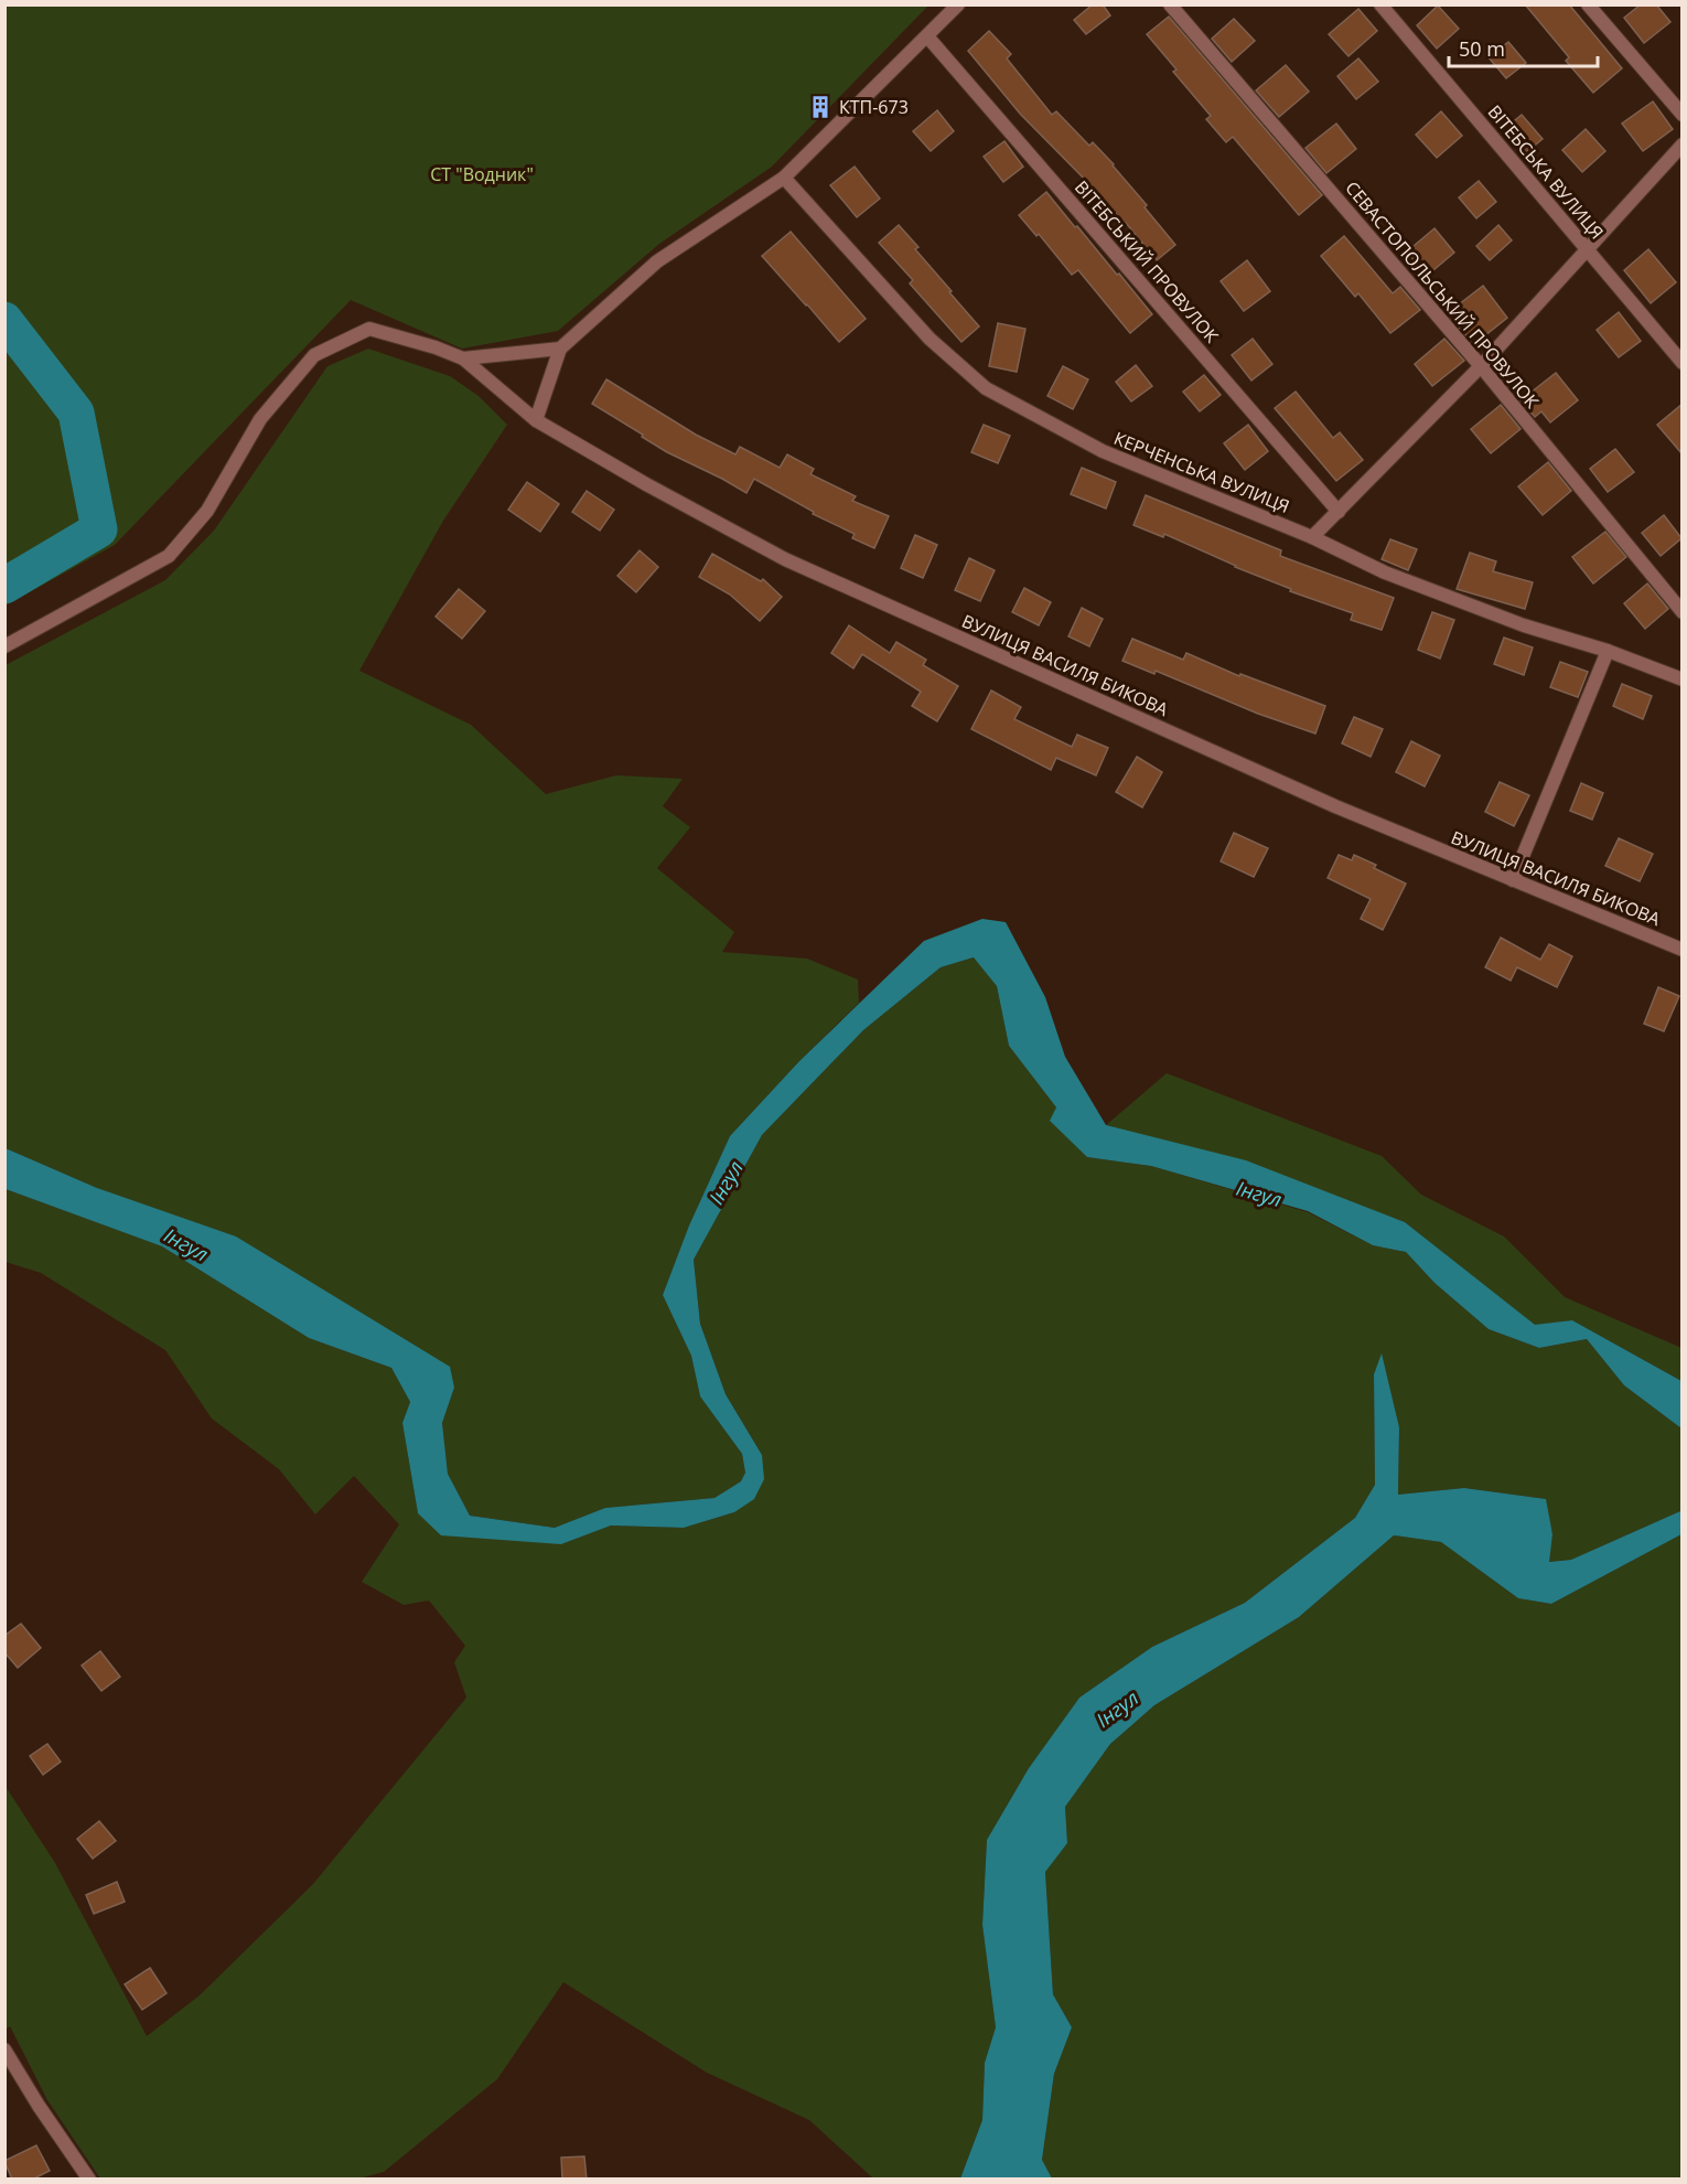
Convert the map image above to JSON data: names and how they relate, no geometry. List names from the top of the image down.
{
  "streets": {
    "street": [
      "ВІТЕБСЬКА ВУЛИЦЯ",
      "ВІТЕБСЬКИЙ ПРОВУЛОК",
      "СЕВАСТОПОЛЬСЬКИЙ ПРОВУЛОК",
      "КЕРЧЕНСЬКА ВУЛИЦЯ",
      "ВУЛИЦЯ ВАСИЛЯ БИКОВА"
    ]
  },
  "water": ["Інгул"],
  "parks": ["СТ \"Водник\""],
  "places": {
    "building": ["КТП-673"]
  },
  "scale_bar": "50 m"
}
